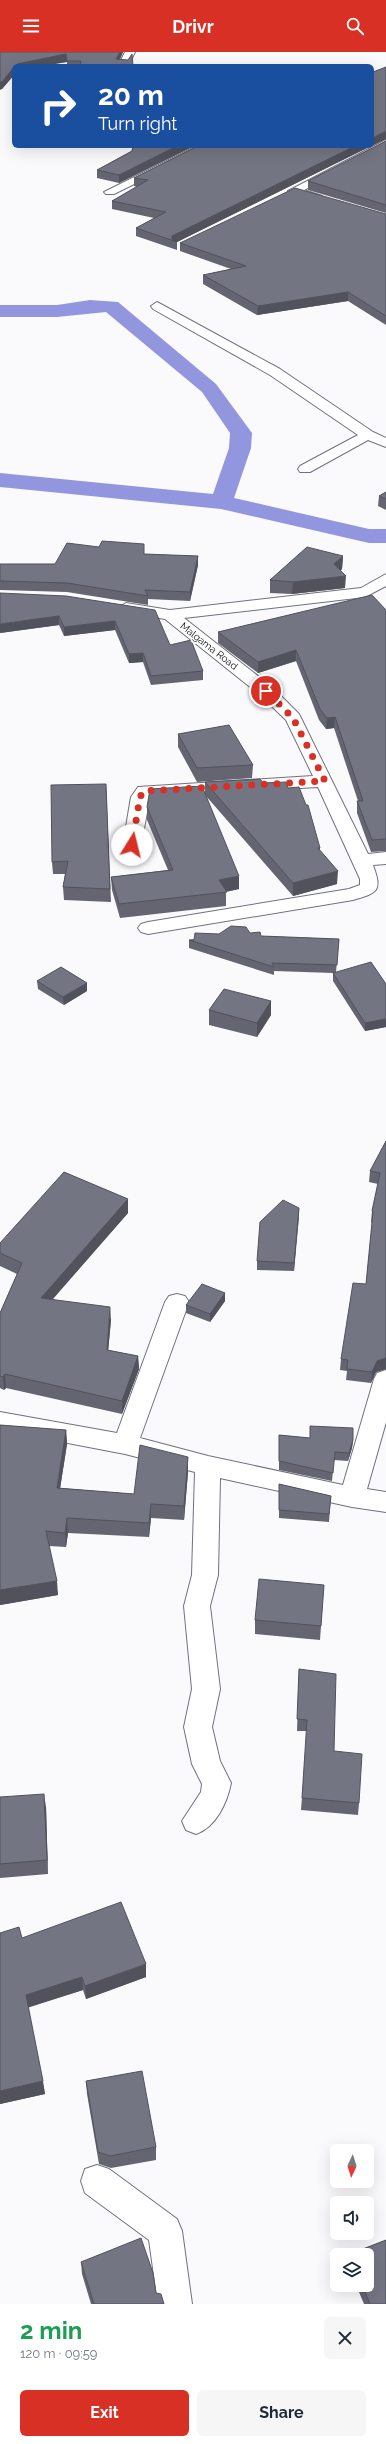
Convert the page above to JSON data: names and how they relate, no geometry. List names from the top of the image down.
{
  "streets": {
    "street": ["Malgama Road"]
  },
  "north": "bottom",
  "page": {
    "header": "Drivr",
    "turn": ["20 m", "Turn right"],
    "heading": ["2 min", "120 m · 09:59"],
    "buttons": ["Exit", "Share"]
  }
}
